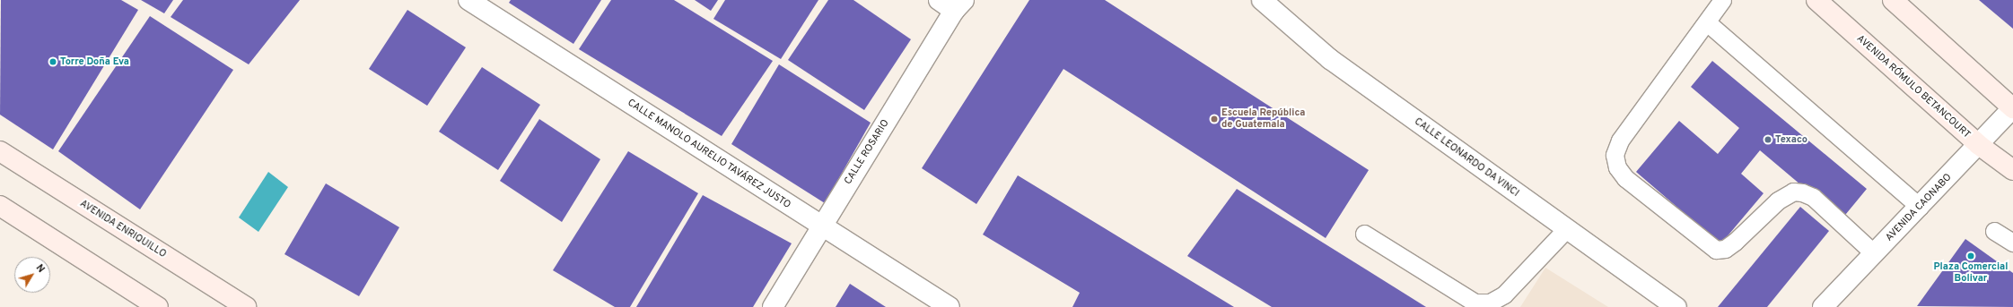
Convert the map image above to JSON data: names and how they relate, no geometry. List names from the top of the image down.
{
  "streets": {
    "main road": ["AVENIDA RÓMULO BETANCOURT", "AVENIDA ENRIQUILLO"],
    "street": [
      "CALLE ROSARIO",
      "CALLE MANOLO AURELIO TAVÁREZ JUSTO",
      "CALLE LEONARDO DA VINCI",
      "AVENIDA CAONABO"
    ]
  },
  "crossings": [
    ["AVENIDA RÓMULO BETANCOURT", "AVENIDA CAONABO"],
    ["CALLE ROSARIO", "CALLE MANOLO AURELIO TAVÁREZ JUSTO"]
  ],
  "places": [
    "Torre Doña Eva",
    "Escuela República de Guatemala",
    "Texaco",
    "Plaza Comercial Bolivar"
  ],
  "north": "top right"
}
